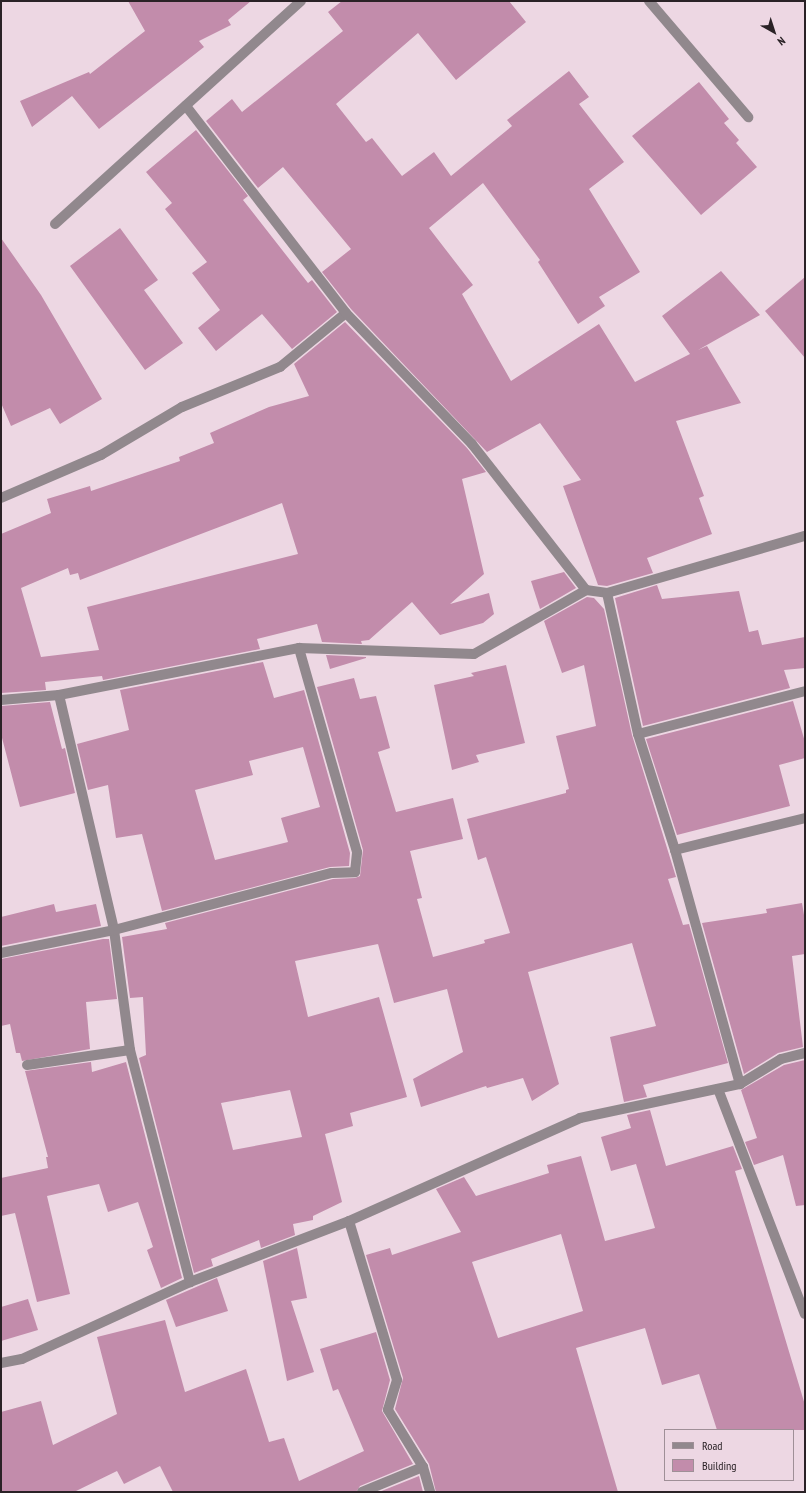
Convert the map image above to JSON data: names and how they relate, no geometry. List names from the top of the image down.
{
  "legend": ["Road", "Building"],
  "north": "bottom right"
}
